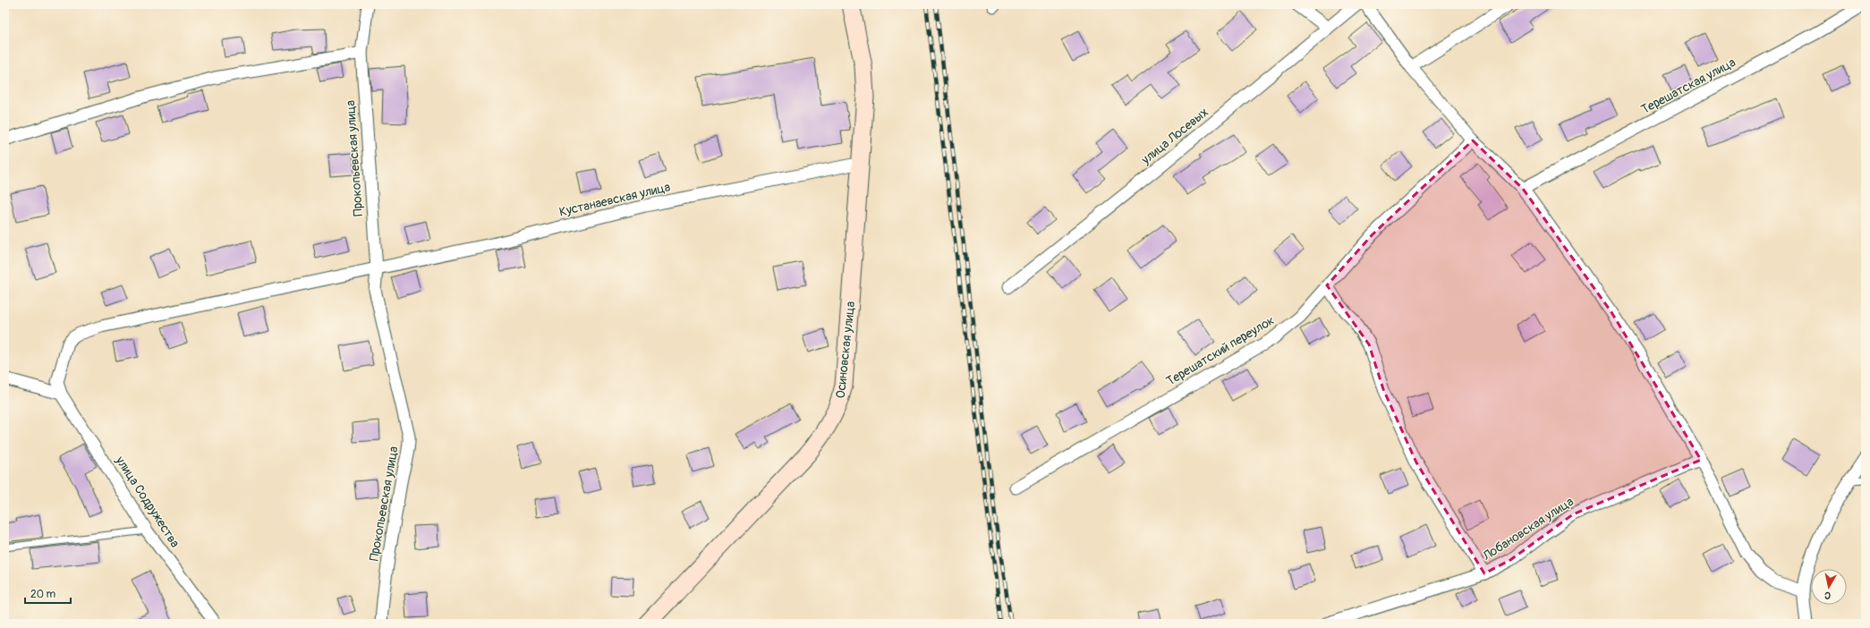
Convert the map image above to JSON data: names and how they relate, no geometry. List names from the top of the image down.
{
  "streets": {
    "main road": ["Осиновская улица"],
    "street": [
      "Терешатская улица",
      "улица Лосевых",
      "Прокопьевская улица",
      "Кустанаевская улица",
      "Терешатский переулок",
      "улица Содружества",
      "Лобановская улица"
    ]
  },
  "crossings": [
    ["Прокопьевская улица", "Кустанаевская улица"],
    ["Кустанаевская улица", "Осиновская улица"],
    ["Кустанаевская улица", "улица Содружества"]
  ],
  "scale_bar": "20 m",
  "north": "bottom"
}
